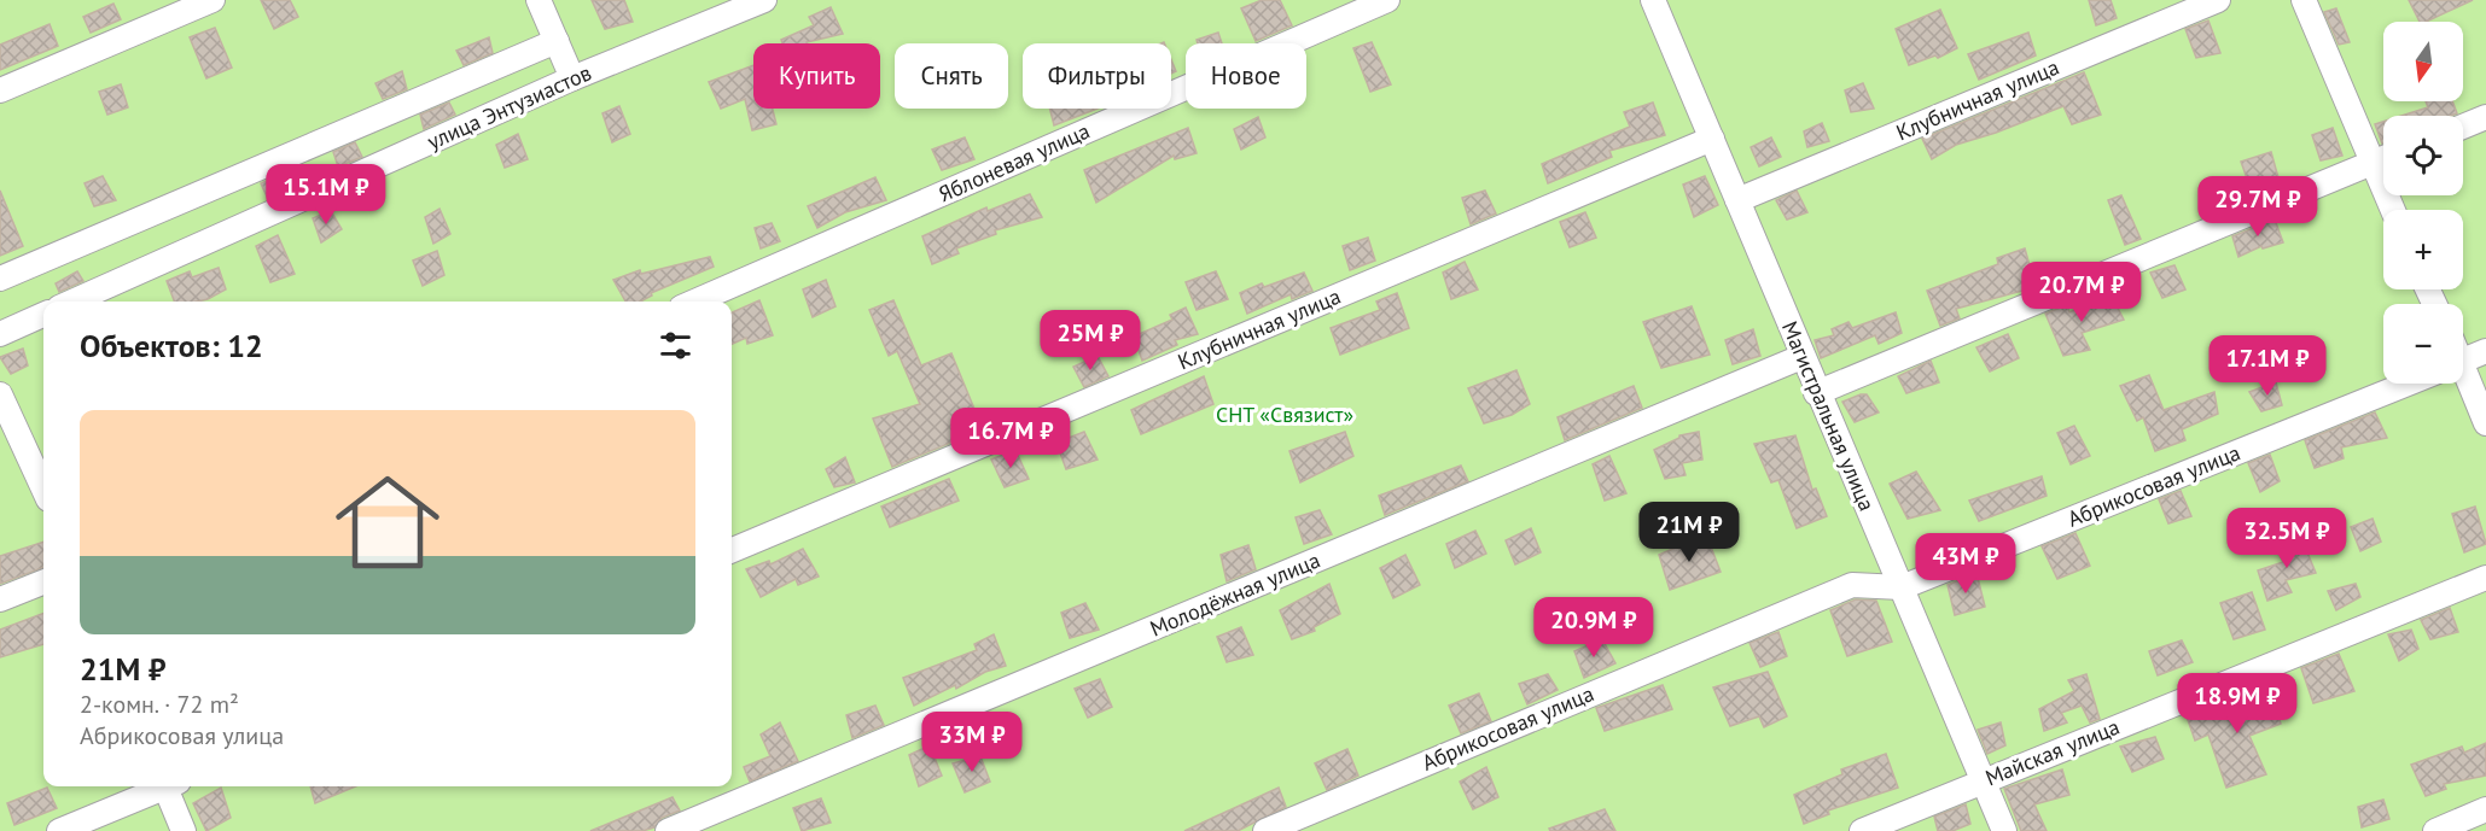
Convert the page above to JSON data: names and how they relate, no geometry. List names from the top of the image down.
{
  "streets": {
    "street": [
      "Клубничная улица",
      "улица Энтузиастов",
      "Яблоневая улица",
      "Магистральная улица",
      "Абрикосовая улица",
      "Молодёжная улица",
      "Майская улица"
    ]
  },
  "crossings": [
    ["Клубничная улица", "Магистральная улица"],
    ["Магистральная улица", "Абрикосовая улица"],
    ["Магистральная улица", "Молодёжная улица"],
    ["Магистральная улица", "Майская улица"]
  ],
  "parks": ["СНТ «Связист»"],
  "north": "bottom",
  "page": {
    "map_buttons": ["+", "−"],
    "chip": [
      "Купить",
      "Снять",
      "Фильтры",
      "Новое"
    ],
    "price": [
      "15.1M ₽",
      "29.7M ₽",
      "20.7M ₽",
      "25M ₽",
      "17.1M ₽",
      "16.7M ₽",
      "21M ₽",
      "32.5M ₽",
      "43M ₽",
      "20.9M ₽",
      "18.9M ₽",
      "33M ₽"
    ],
    "heading": "Объектов: 12",
    "list": [
      {
        "name": "21M ₽",
        "note": "2-комн. · 72 m² · Абрикосовая улица"
      }
    ]
  }
}
